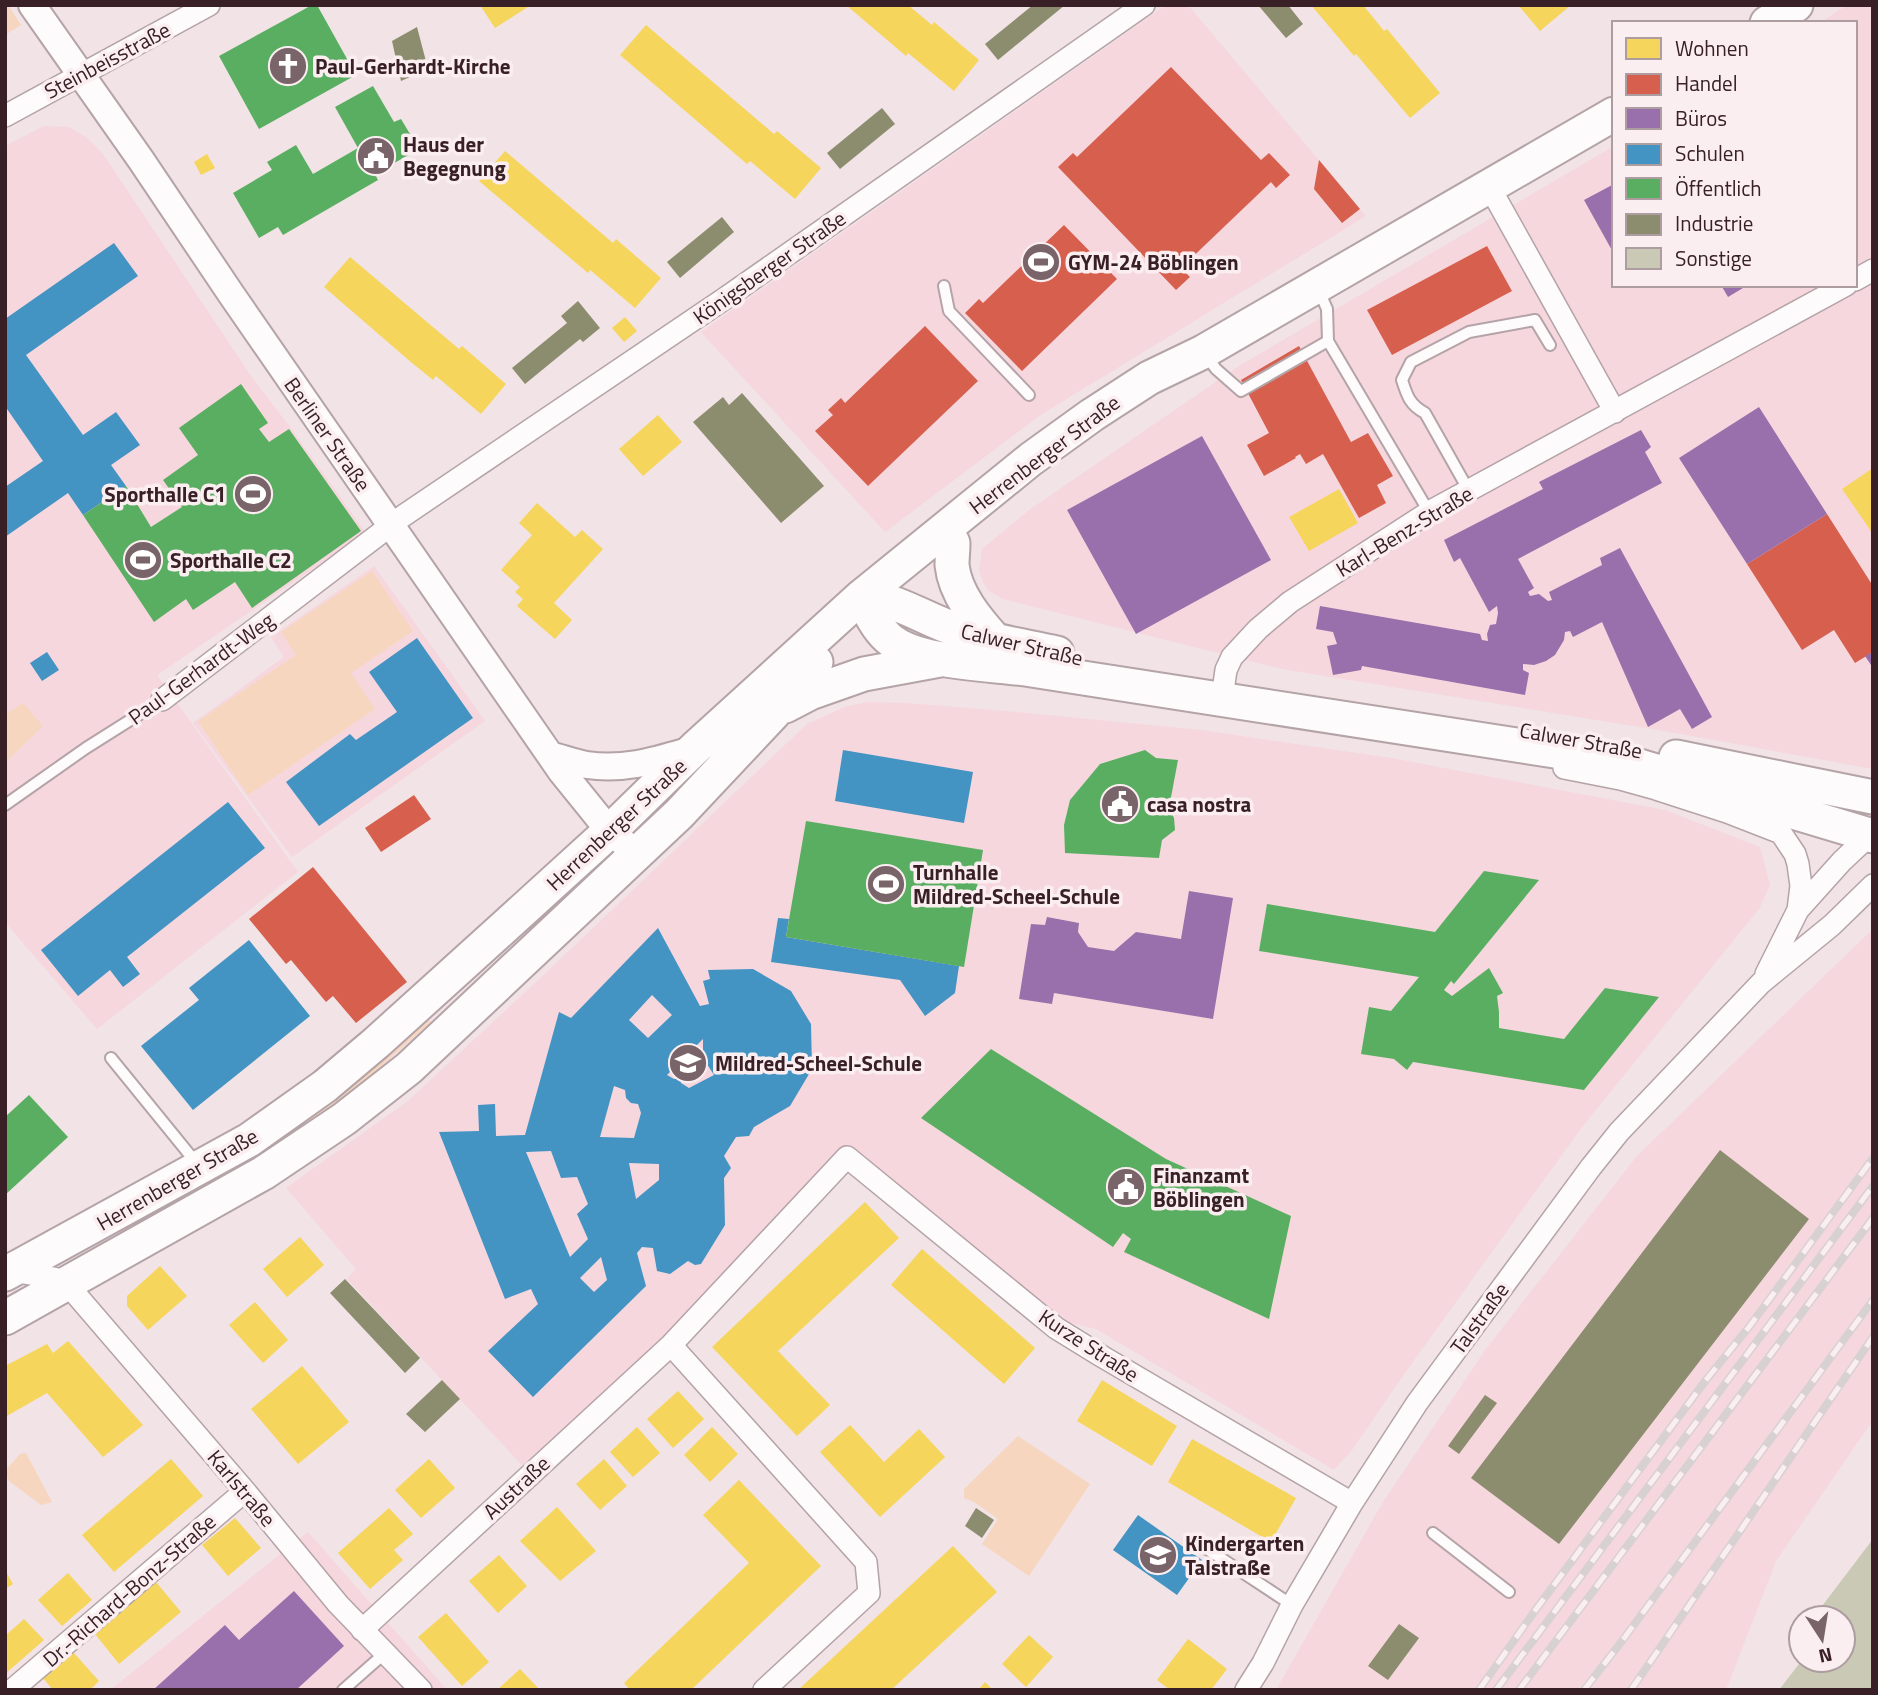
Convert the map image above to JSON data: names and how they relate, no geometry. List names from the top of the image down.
{
  "streets": {
    "main road": ["Herrenberger Straße", "Calwer Straße"],
    "street": [
      "Steinbeisstraße",
      "Königsberger Straße",
      "Berliner Straße",
      "Karl-Benz-Straße",
      "Paul-Gerhardt-Weg",
      "Talstraße",
      "Kurze Straße",
      "Austraße",
      "Karlstraße",
      "Dr.-Richard-Bonz-Straße"
    ]
  },
  "crossings": [
    ["Steinbeisstraße", "Berliner Straße"],
    ["Königsberger Straße", "Berliner Straße"],
    ["Königsberger Straße", "Paul-Gerhardt-Weg"],
    ["Berliner Straße", "Herrenberger Straße"],
    ["Berliner Straße", "Paul-Gerhardt-Weg"],
    ["Herrenberger Straße", "Calwer Straße"],
    ["Herrenberger Straße", "Karlstraße"],
    ["Karl-Benz-Straße", "Calwer Straße"],
    ["Calwer Straße", "Talstraße"],
    ["Talstraße", "Kurze Straße"],
    ["Kurze Straße", "Austraße"],
    ["Austraße", "Karlstraße"],
    ["Karlstraße", "Dr.-Richard-Bonz-Straße"]
  ],
  "places": {
    "church": ["Paul-Gerhardt-Kirche"],
    "public building": ["Haus der Begegnung", "casa nostra", "Finanzamt Böblingen"],
    "sports": [
      "GYM-24 Böblingen",
      "Sporthalle C1",
      "Sporthalle C2",
      "Turnhalle Mildred-Scheel-Schule"
    ],
    "school or university": ["Mildred-Scheel-Schule", "Kindergarten Talstraße"]
  },
  "legend": [
    "Wohnen",
    "Handel",
    "Büros",
    "Schulen",
    "Öffentlich",
    "Industrie",
    "Sonstige"
  ],
  "north": "bottom"
}
